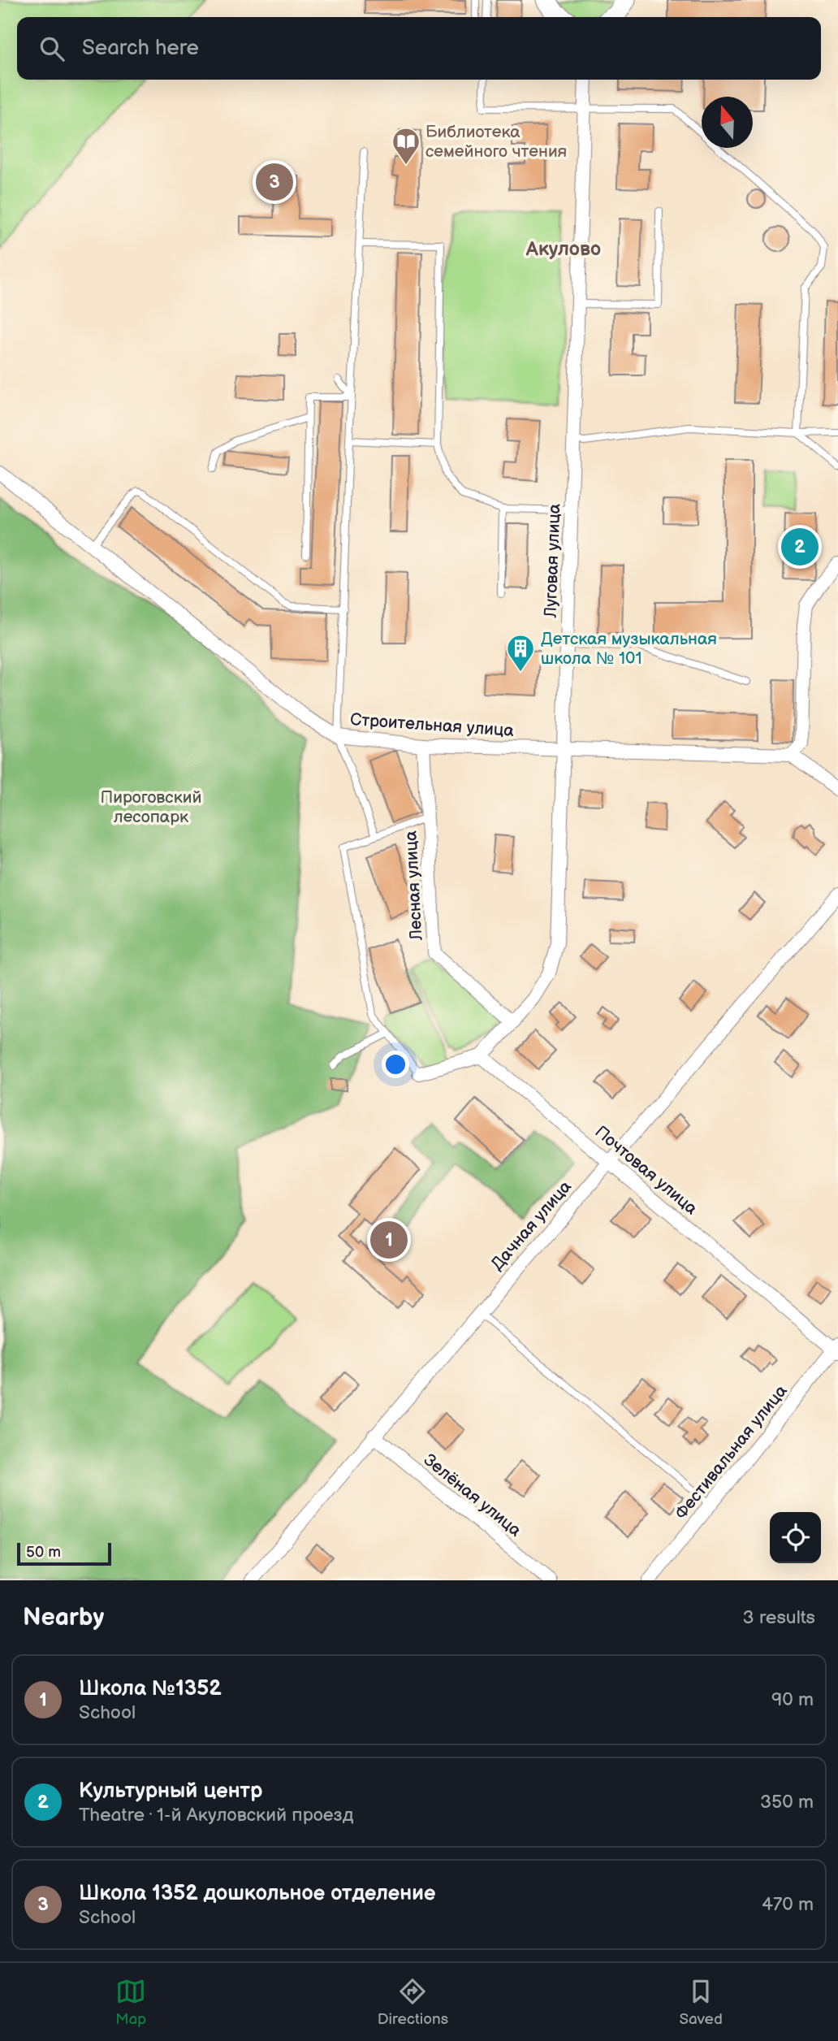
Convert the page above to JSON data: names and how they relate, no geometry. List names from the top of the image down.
{
  "streets": {
    "street": [
      "Луговая улица",
      "Строительная улица",
      "Лесная улица",
      "Почтовая улица",
      "Дачная улица",
      "Фестивальная улица",
      "Зелёная улица"
    ]
  },
  "crossings": [
    ["Луговая улица", "Строительная улица"],
    ["Луговая улица", "Лесная улица"],
    ["Луговая улица", "Почтовая улица"],
    ["Строительная улица", "Лесная улица"],
    ["Почтовая улица", "Дачная улица"],
    ["Почтовая улица", "Фестивальная улица"],
    ["Дачная улица", "Зелёная улица"]
  ],
  "districts": ["Акулово"],
  "parks": ["Пироговский лесопарк"],
  "places": {
    "library": ["Библиотека семейного чтения"],
    "building": ["Детская музыкальная школа № 101"]
  },
  "scale_bar": "50 m",
  "north": "top",
  "page": {
    "search": "Search here",
    "pins": ["3", "2", "1"],
    "scale": "50 m",
    "heading": ["Nearby", "3 results"],
    "list": [
      {
        "mark": "1",
        "name": "Школа №1352",
        "note": "School",
        "value": "90 m"
      },
      {
        "mark": "2",
        "name": "Культурный центр",
        "note": "Theatre · 1-й Акуловский проезд",
        "value": "350 m"
      },
      {
        "mark": "3",
        "name": "Школа 1352 дошкольное отделение",
        "note": "School",
        "value": "470 m"
      }
    ],
    "nav": ["Map", "Directions", "Saved"]
  }
}
